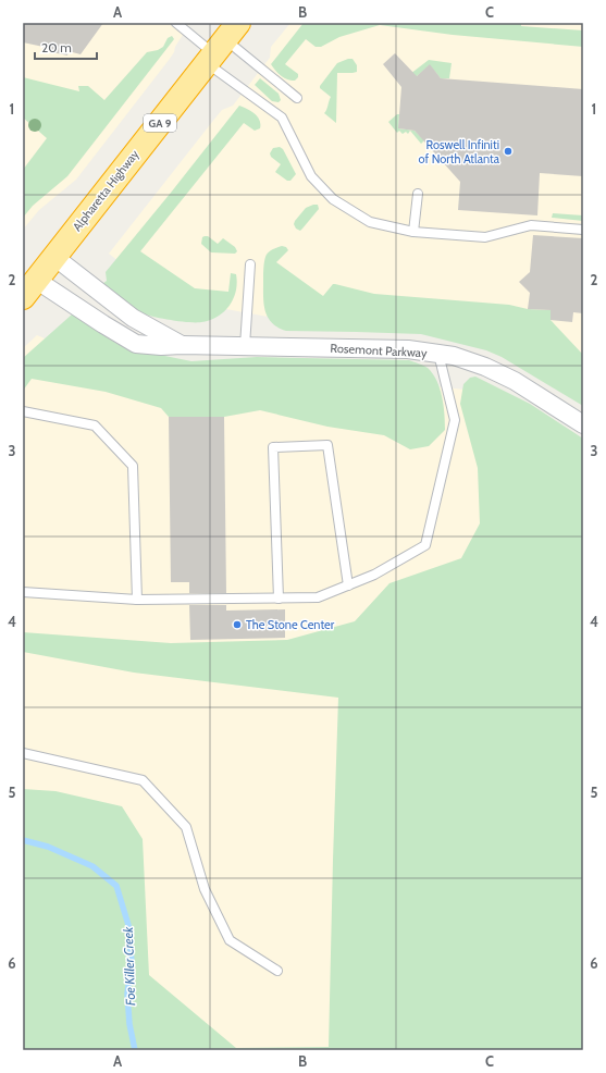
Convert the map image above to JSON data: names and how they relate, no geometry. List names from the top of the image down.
{
  "streets": {
    "highway": ["GA 9", "Alpharetta Highway"],
    "street": ["Rosemont Parkway"]
  },
  "crossings": [
    ["Alpharetta Highway", "Rosemont Parkway"]
  ],
  "water": ["Foe Killer Creek"],
  "places": ["Roswell Infiniti of North Atlanta", "The Stone Center"],
  "scale_bar": "20 m",
  "grid": {
    "columns": ["A", "B", "C"],
    "rows": [
      "1",
      "2",
      "3",
      "4",
      "5",
      "6"
    ]
  }
}
